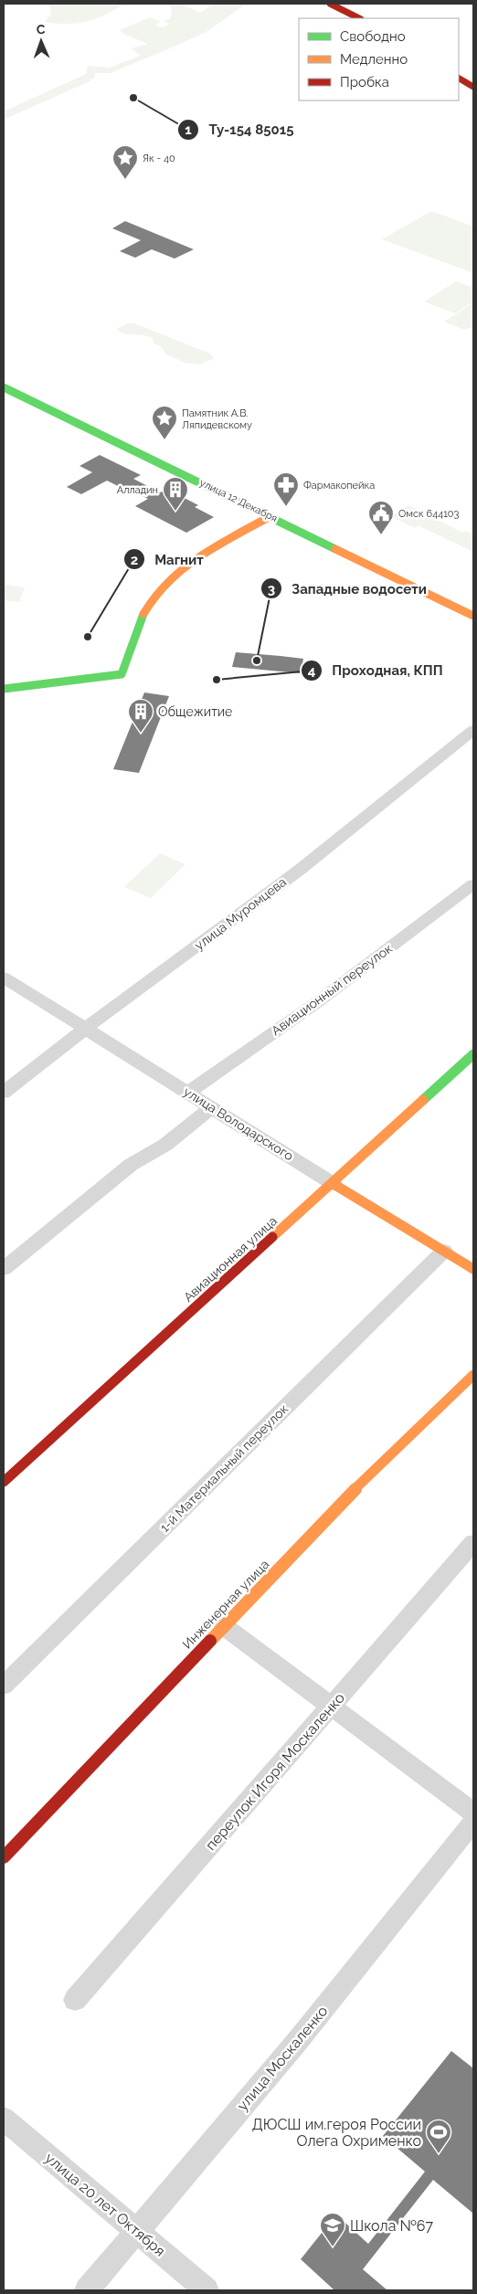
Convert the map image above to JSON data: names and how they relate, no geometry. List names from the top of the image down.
{
  "streets": {
    "main road": [
      "улица 12 Декабря",
      "улица Володарского",
      "Авиационная улица",
      "Инженерная улица"
    ],
    "street": [
      "улица Муромцева",
      "Авиационный переулок",
      "1-й Материальный переулок",
      "переулок Игоря Москаленко",
      "улица Москаленко",
      "улица 20 лет Октября"
    ]
  },
  "crossings": [
    ["улица Муромцева", "улица Володарского"],
    ["Авиационный переулок", "улица Володарского"],
    ["улица Володарского", "Авиационная улица"],
    ["улица Володарского", "1-й Материальный переулок"],
    ["улица Москаленко", "улица 20 лет Октября"]
  ],
  "places": {
    "other": [
      "Ту-154 85015",
      "Магнит",
      "Западные водосети",
      "Проходная, КПП"
    ],
    "place": ["Як - 40", "Памятник А.В. Ляпидевскому"],
    "pharmacy": ["Фармакопейка"],
    "building": ["Алладин", "Общежитие"],
    "public building": ["Омск 644103"],
    "sports": ["ДЮСШ им.героя России Олега Охрименко"],
    "school or university": ["Школа №67"]
  },
  "legend": ["Свободно", "Медленно", "Пробка"],
  "north": "top"
}
